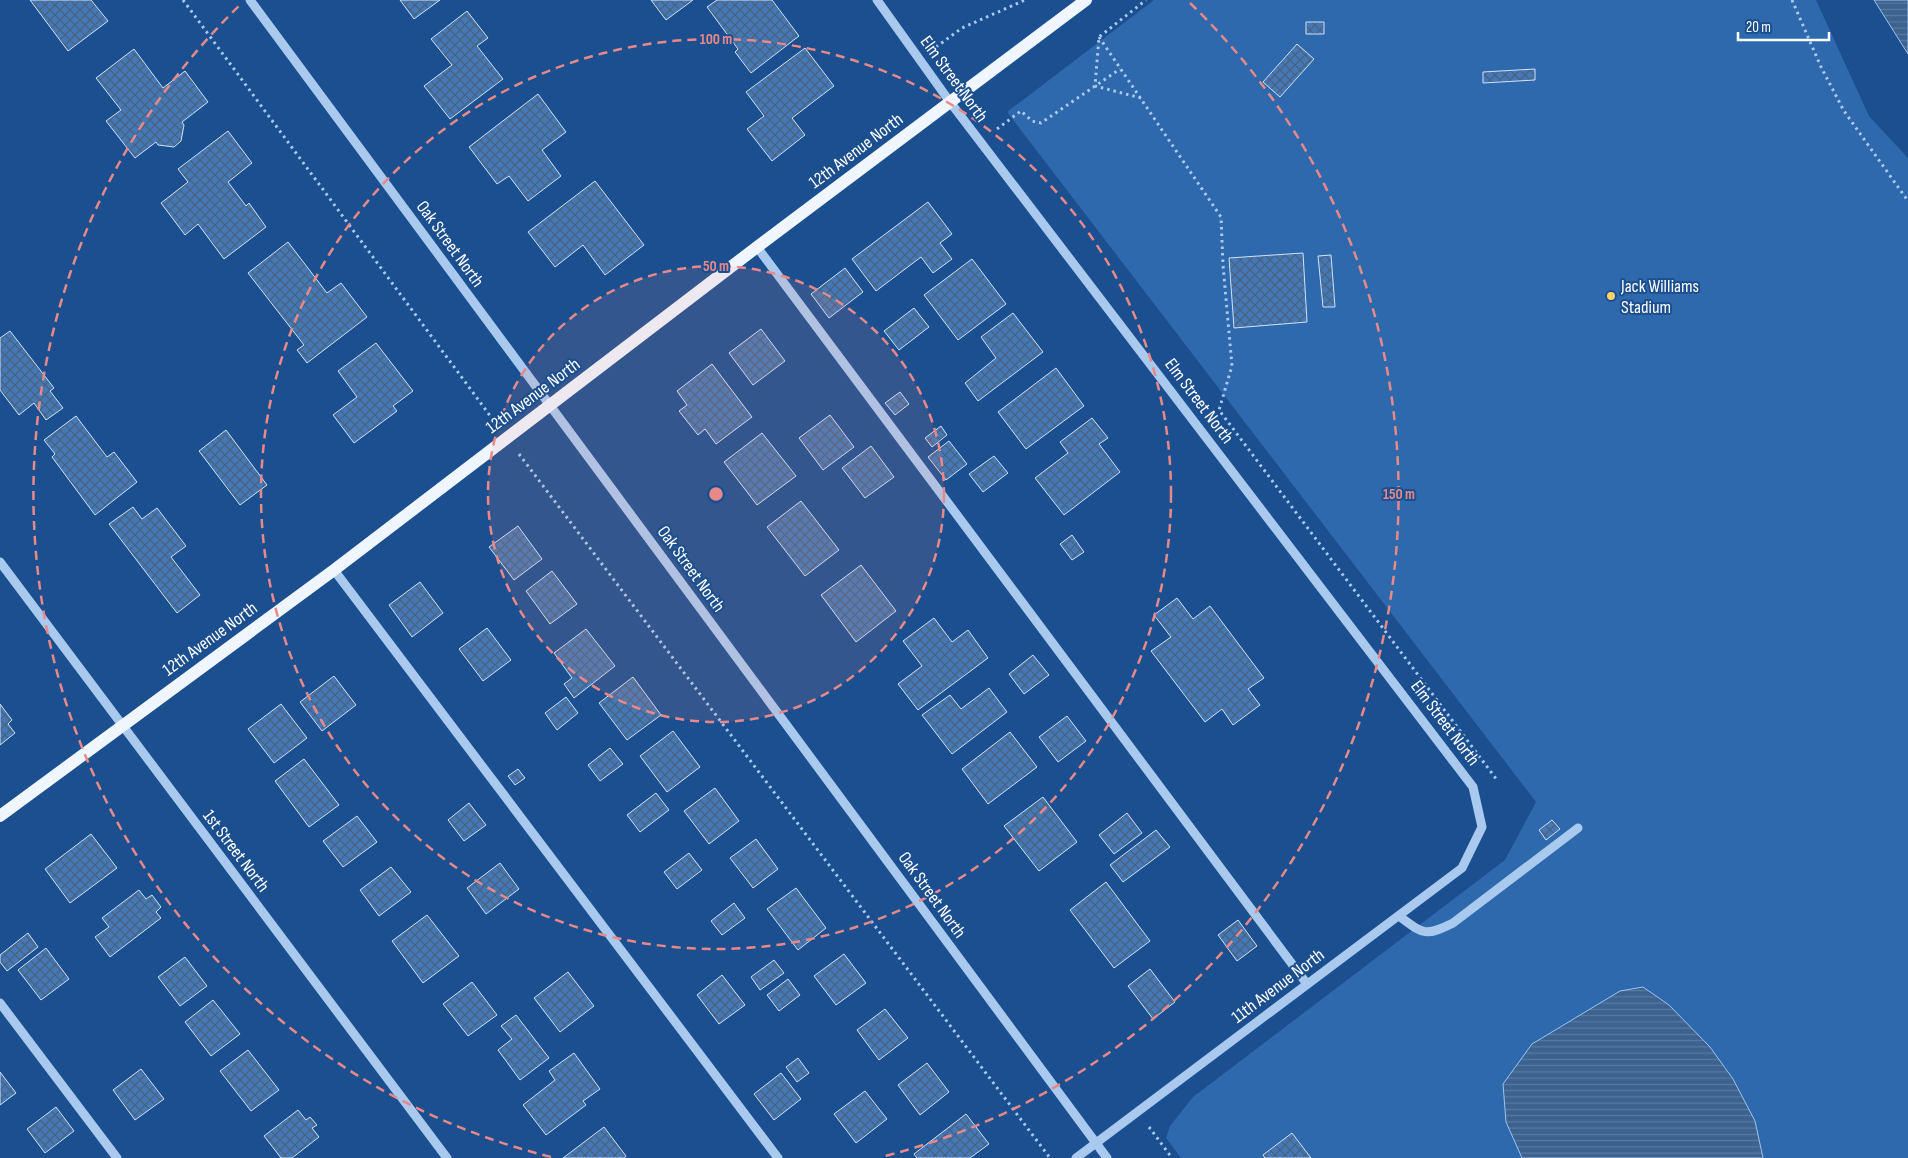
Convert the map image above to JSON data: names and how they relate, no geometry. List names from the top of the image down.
{
  "streets": {
    "main road": ["12th Avenue North"],
    "street": [
      "Elm Street North",
      "Oak Street North",
      "1st Street North",
      "11th Avenue North"
    ]
  },
  "crossings": [
    ["Elm Street North", "12th Avenue North"],
    ["Elm Street North", "11th Avenue North"],
    ["12th Avenue North", "Oak Street North"],
    ["12th Avenue North", "1st Street North"],
    ["Oak Street North", "11th Avenue North"]
  ],
  "places": ["Jack Williams Stadium"],
  "scale_bar": "20 m",
  "rings": ["100 m", "50 m", "150 m"]
}
